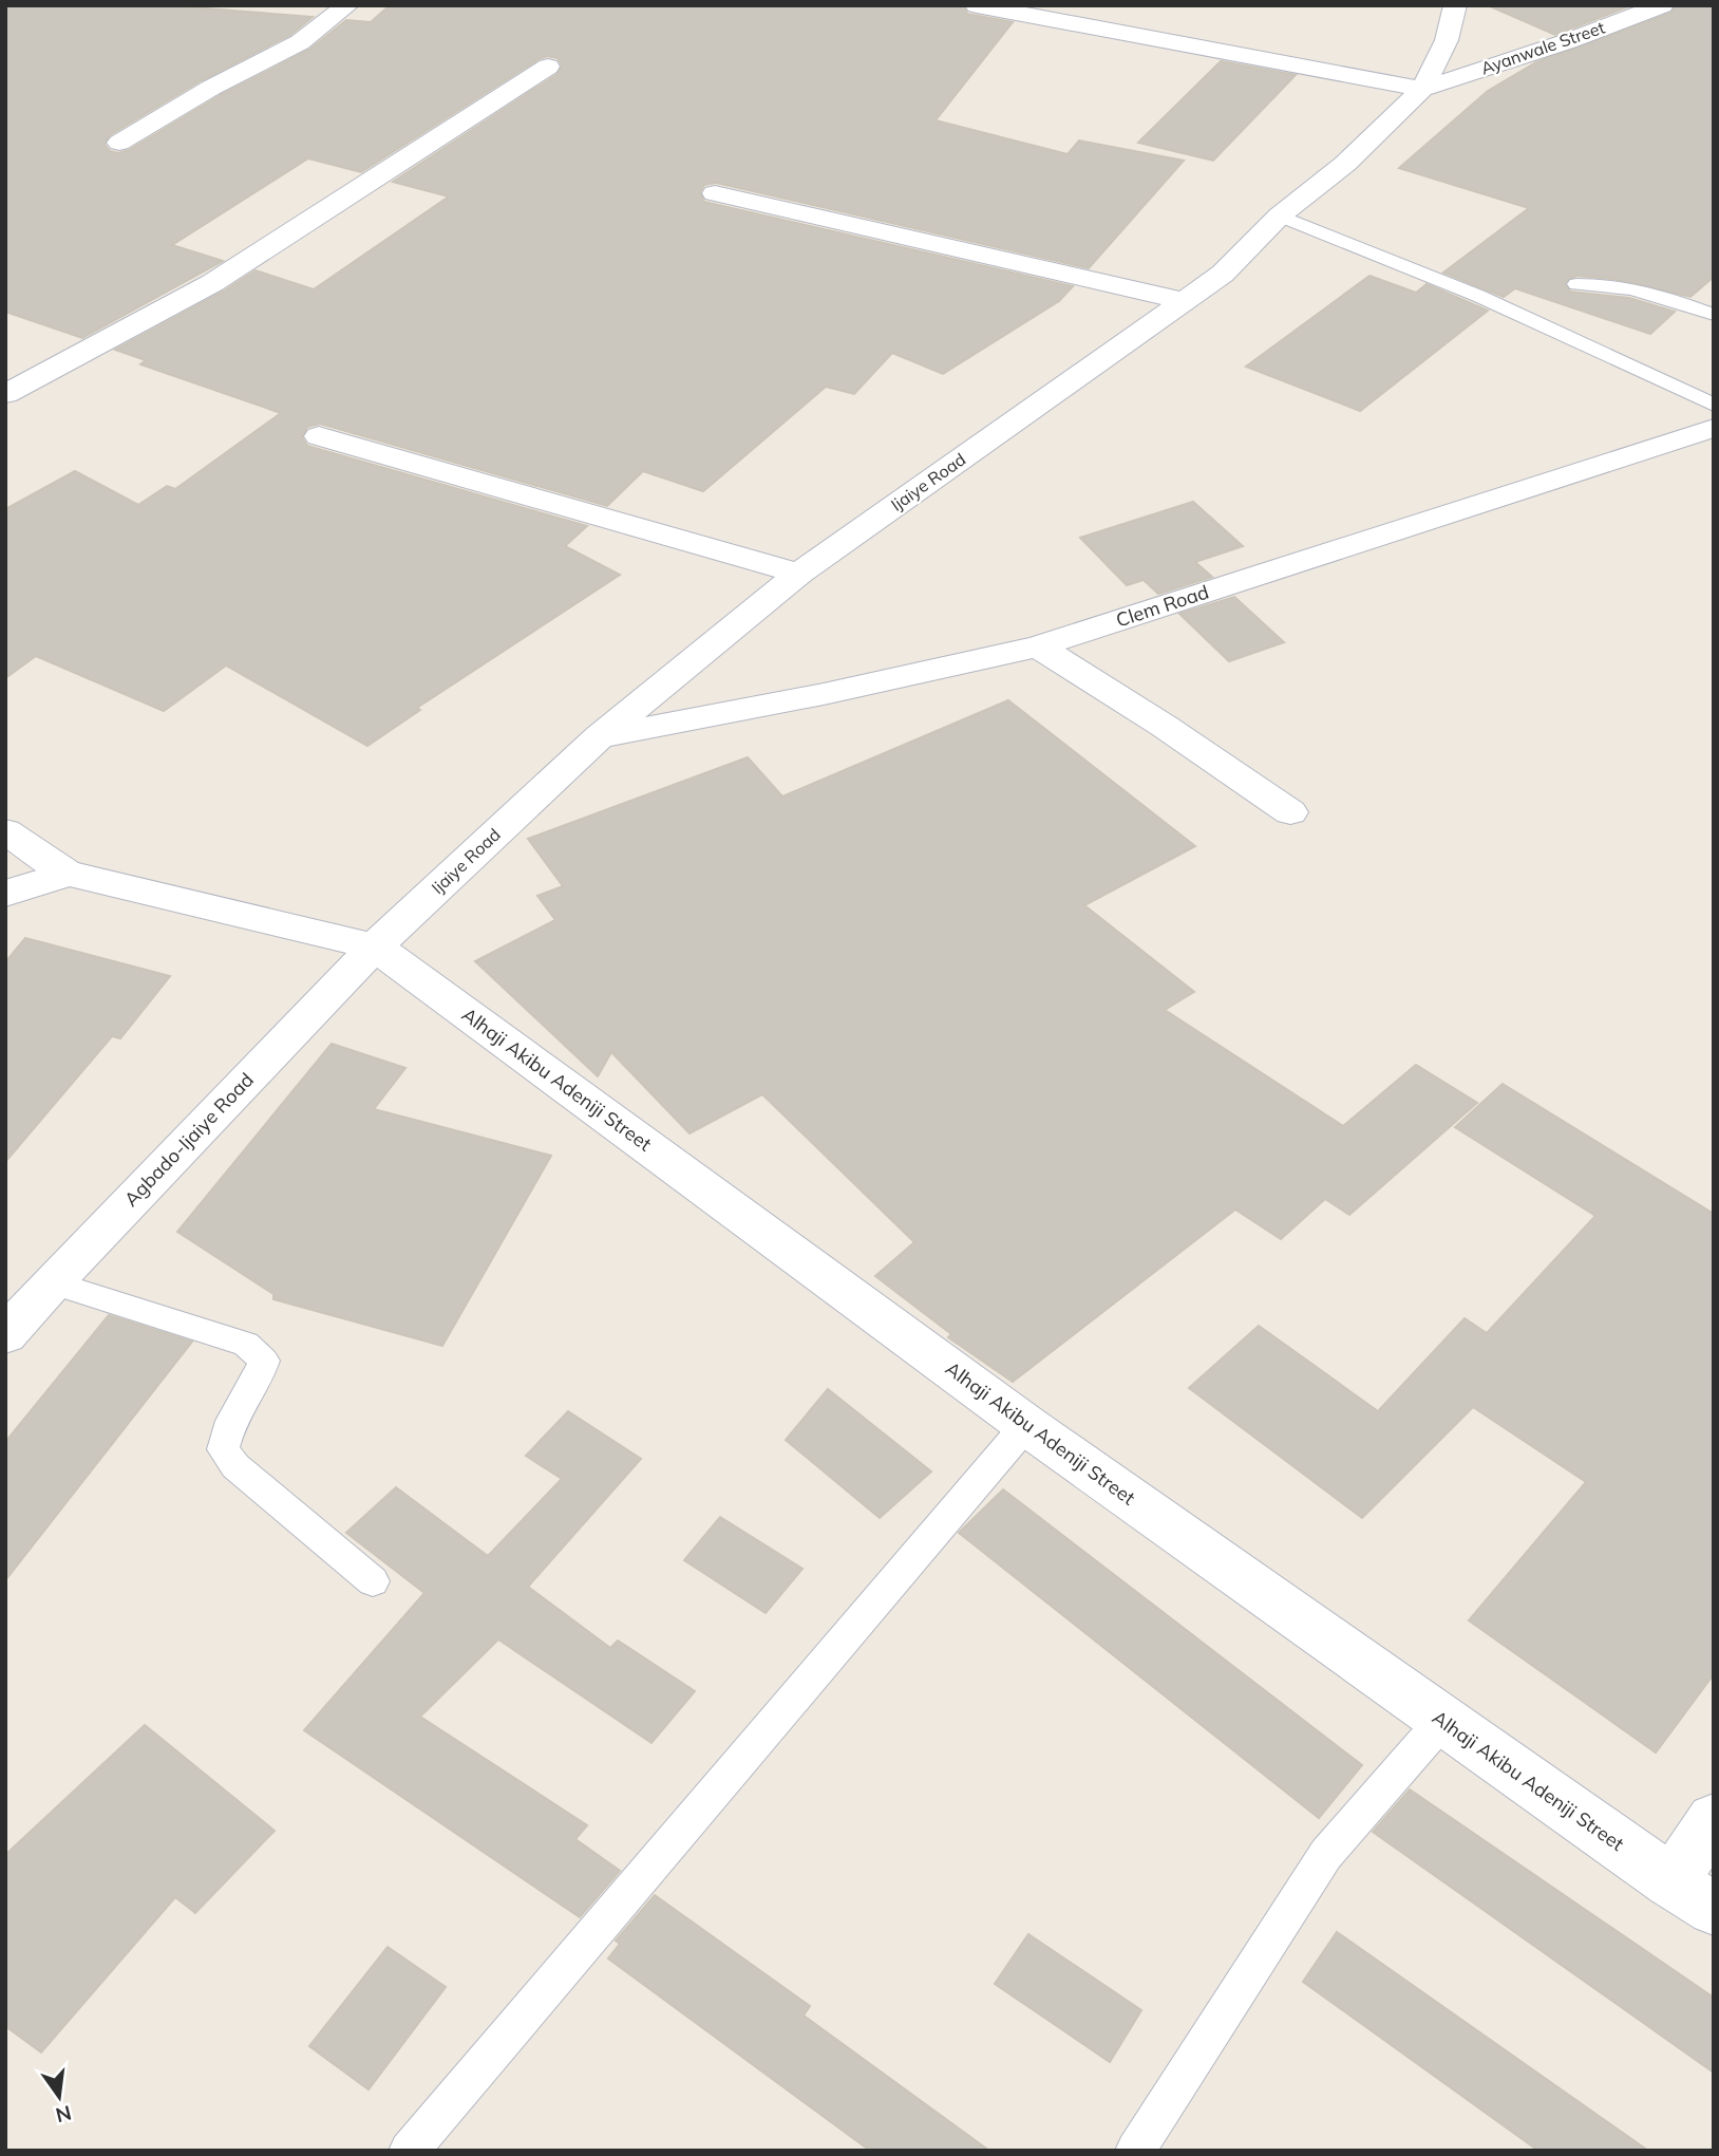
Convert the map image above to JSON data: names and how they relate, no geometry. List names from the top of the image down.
{
  "streets": {
    "street": [
      "Ayanwale Street",
      "Ijaiye Road",
      "Clem Road",
      "Alhaji Akibu Adeniji Street",
      "Agbado-Ijaiye Road"
    ]
  },
  "crossings": [
    ["Ayanwale Street", "Ijaiye Road"],
    ["Ijaiye Road", "Clem Road"],
    ["Ijaiye Road", "Alhaji Akibu Adeniji Street"],
    ["Ijaiye Road", "Agbado-Ijaiye Road"],
    ["Alhaji Akibu Adeniji Street", "Agbado-Ijaiye Road"]
  ],
  "north": "bottom"
}
